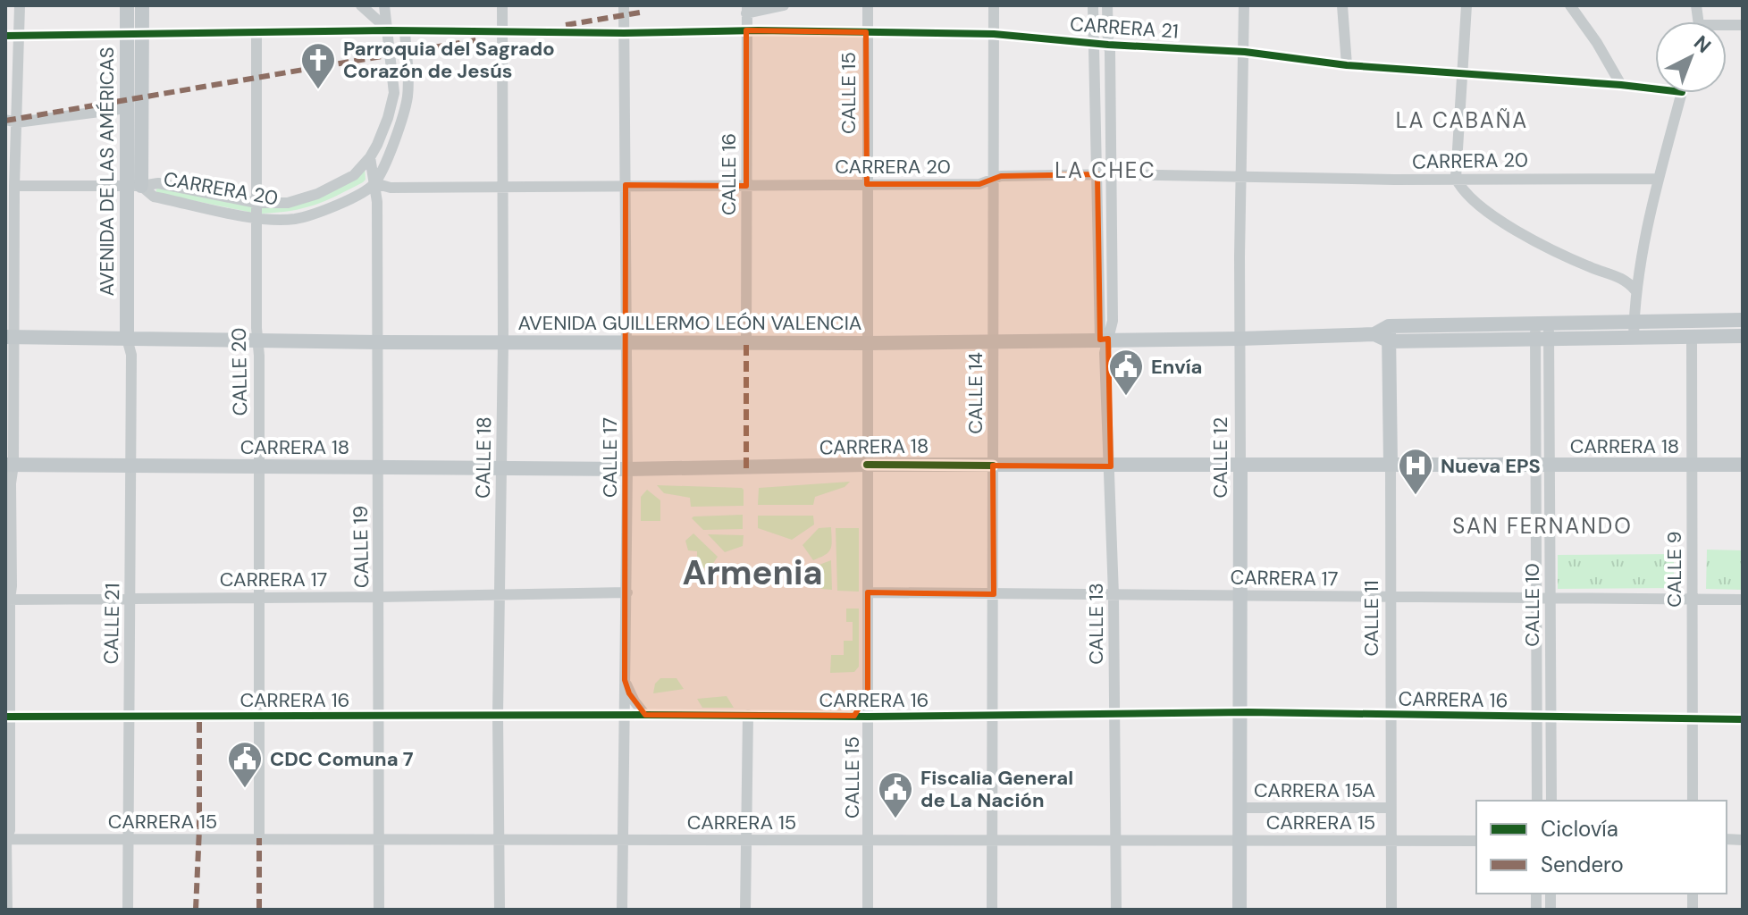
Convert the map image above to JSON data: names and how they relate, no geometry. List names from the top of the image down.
{
  "streets": {
    "main road": [
      "AVENIDA DE LAS AMÉRICAS",
      "AVENIDA GUILLERMO LEÓN VALENCIA",
      "CARRERA 18",
      "CALLE 12",
      "CALLE 11"
    ],
    "street": [
      "CARRERA 21",
      "CALLE 15",
      "CARRERA 20",
      "CALLE 16",
      "CALLE 20",
      "CALLE 14",
      "CALLE 18",
      "CALLE 17",
      "CALLE 19",
      "CALLE 9",
      "CARRERA 17",
      "CALLE 10",
      "CALLE 21",
      "CALLE 13",
      "CARRERA 16",
      "CARRERA 15A",
      "CARRERA 15"
    ]
  },
  "crossings": [
    ["CARRERA 21", "CALLE 15"],
    ["CARRERA 21", "AVENIDA DE LAS AMÉRICAS"],
    ["CARRERA 21", "CALLE 16"],
    ["CARRERA 21", "CALLE 20"],
    ["CARRERA 21", "CALLE 14"],
    ["CARRERA 21", "CALLE 18"],
    ["CARRERA 21", "CALLE 17"],
    ["CARRERA 21", "CALLE 12"],
    ["CALLE 15", "CARRERA 20"],
    ["CALLE 15", "AVENIDA GUILLERMO LEÓN VALENCIA"],
    ["CALLE 15", "CARRERA 18"],
    ["CALLE 15", "CARRERA 17"],
    ["CALLE 15", "CARRERA 16"],
    ["CALLE 15", "CARRERA 15"],
    ["CARRERA 20", "AVENIDA DE LAS AMÉRICAS"],
    ["CARRERA 20", "CALLE 16"],
    ["CARRERA 20", "CALLE 20"],
    ["CARRERA 20", "CALLE 14"],
    ["CARRERA 20", "CALLE 18"],
    ["CARRERA 20", "CALLE 17"],
    ["CARRERA 20", "CALLE 12"],
    ["CARRERA 20", "CALLE 19"],
    ["AVENIDA DE LAS AMÉRICAS", "AVENIDA GUILLERMO LEÓN VALENCIA"],
    ["AVENIDA DE LAS AMÉRICAS", "CALLE 21"],
    ["CALLE 16", "AVENIDA GUILLERMO LEÓN VALENCIA"],
    ["AVENIDA GUILLERMO LEÓN VALENCIA", "CALLE 20"],
    ["AVENIDA GUILLERMO LEÓN VALENCIA", "CALLE 14"],
    ["AVENIDA GUILLERMO LEÓN VALENCIA", "CALLE 18"],
    ["AVENIDA GUILLERMO LEÓN VALENCIA", "CALLE 17"],
    ["AVENIDA GUILLERMO LEÓN VALENCIA", "CALLE 12"],
    ["AVENIDA GUILLERMO LEÓN VALENCIA", "CALLE 19"],
    ["AVENIDA GUILLERMO LEÓN VALENCIA", "CALLE 9"],
    ["AVENIDA GUILLERMO LEÓN VALENCIA", "CALLE 10"],
    ["AVENIDA GUILLERMO LEÓN VALENCIA", "CALLE 11"],
    ["AVENIDA GUILLERMO LEÓN VALENCIA", "CALLE 21"],
    ["AVENIDA GUILLERMO LEÓN VALENCIA", "CALLE 13"],
    ["CALLE 20", "CARRERA 18"],
    ["CALLE 20", "CARRERA 17"],
    ["CALLE 20", "CARRERA 16"],
    ["CALLE 20", "CARRERA 15"],
    ["CALLE 14", "CARRERA 18"],
    ["CALLE 14", "CARRERA 17"],
    ["CALLE 14", "CARRERA 16"],
    ["CALLE 14", "CARRERA 15"],
    ["CARRERA 18", "CALLE 18"],
    ["CARRERA 18", "CALLE 17"],
    ["CARRERA 18", "CALLE 12"],
    ["CARRERA 18", "CALLE 19"],
    ["CARRERA 18", "CALLE 9"],
    ["CARRERA 18", "CALLE 10"],
    ["CARRERA 18", "CALLE 11"],
    ["CARRERA 18", "CALLE 21"],
    ["CARRERA 18", "CALLE 13"],
    ["CALLE 18", "CARRERA 17"],
    ["CALLE 18", "CARRERA 16"],
    ["CALLE 18", "CARRERA 15"],
    ["CALLE 17", "CARRERA 17"],
    ["CALLE 17", "CARRERA 16"],
    ["CALLE 17", "CARRERA 15"],
    ["CALLE 12", "CARRERA 17"],
    ["CALLE 12", "CARRERA 16"],
    ["CALLE 12", "CARRERA 15A"],
    ["CALLE 12", "CARRERA 15"],
    ["CALLE 19", "CARRERA 17"],
    ["CALLE 19", "CARRERA 16"],
    ["CALLE 19", "CARRERA 15"],
    ["CALLE 9", "CARRERA 17"],
    ["CALLE 9", "CARRERA 16"],
    ["CARRERA 17", "CALLE 10"],
    ["CARRERA 17", "CALLE 11"],
    ["CARRERA 17", "CALLE 21"],
    ["CARRERA 17", "CALLE 13"],
    ["CALLE 10", "CARRERA 16"],
    ["CALLE 11", "CARRERA 16"],
    ["CALLE 11", "CARRERA 15A"],
    ["CALLE 11", "CARRERA 15"],
    ["CALLE 21", "CARRERA 16"],
    ["CALLE 21", "CARRERA 15"],
    ["CALLE 13", "CARRERA 16"],
    ["CALLE 13", "CARRERA 15"]
  ],
  "districts": [
    "LA CABAÑA",
    "LA CHEC",
    "SAN FERNANDO",
    "Armenia"
  ],
  "places": {
    "church": ["Parroquia del Sagrado Corazón de Jesús"],
    "public building": ["Envía", "CDC Comuna 7", "Fiscalia General de La Nación"],
    "hospital": ["Nueva EPS"]
  },
  "legend": ["Ciclovía", "Sendero"],
  "north": "top right"
}
